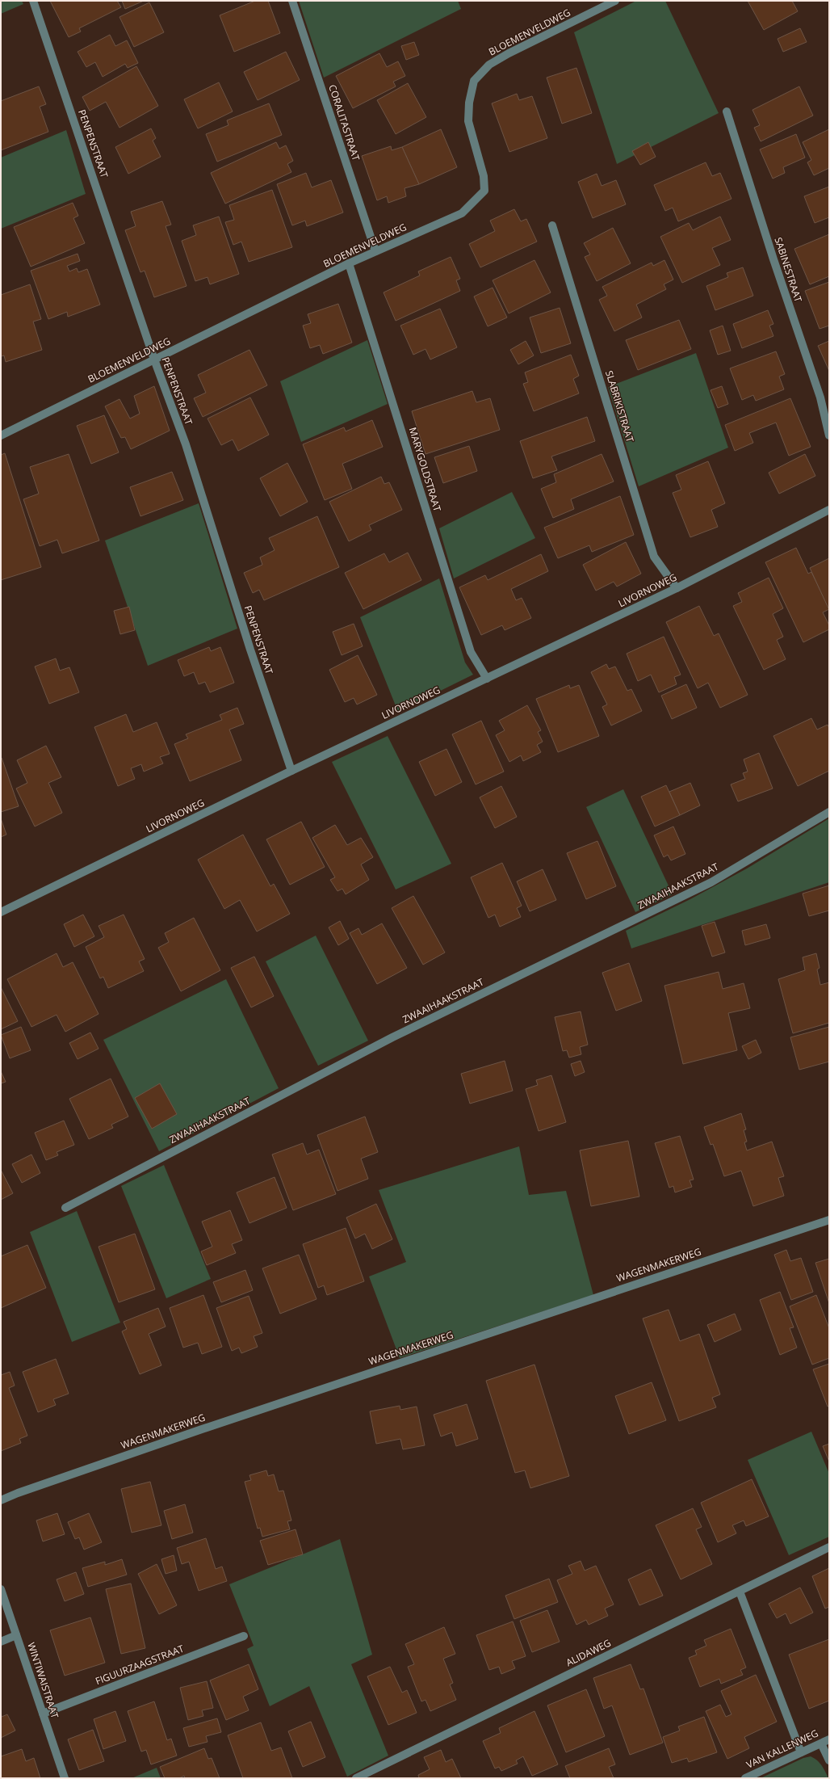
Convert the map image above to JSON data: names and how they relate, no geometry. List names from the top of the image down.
{
  "streets": {
    "street": [
      "BLOEMENVELDWEG",
      "CORALITASTRAAT",
      "PENPENSTRAAT",
      "SABINESTRAAT",
      "SLABRIKISTRAAT",
      "MARYGOLDSTRAAT",
      "LIVORNOWEG",
      "ZWAAIHAAKSTRAAT",
      "WAGENMAKERWEG",
      "ALIDAWEG",
      "FIGUURZAAGSTRAAT",
      "WINTIWAISTRAAT",
      "VAN KALLENWEG"
    ]
  },
  "crossings": [
    ["BLOEMENVELDWEG", "CORALITASTRAAT"],
    ["BLOEMENVELDWEG", "PENPENSTRAAT"],
    ["BLOEMENVELDWEG", "MARYGOLDSTRAAT"],
    ["PENPENSTRAAT", "LIVORNOWEG"],
    ["SLABRIKISTRAAT", "LIVORNOWEG"],
    ["MARYGOLDSTRAAT", "LIVORNOWEG"],
    ["FIGUURZAAGSTRAAT", "WINTIWAISTRAAT"]
  ]
}
